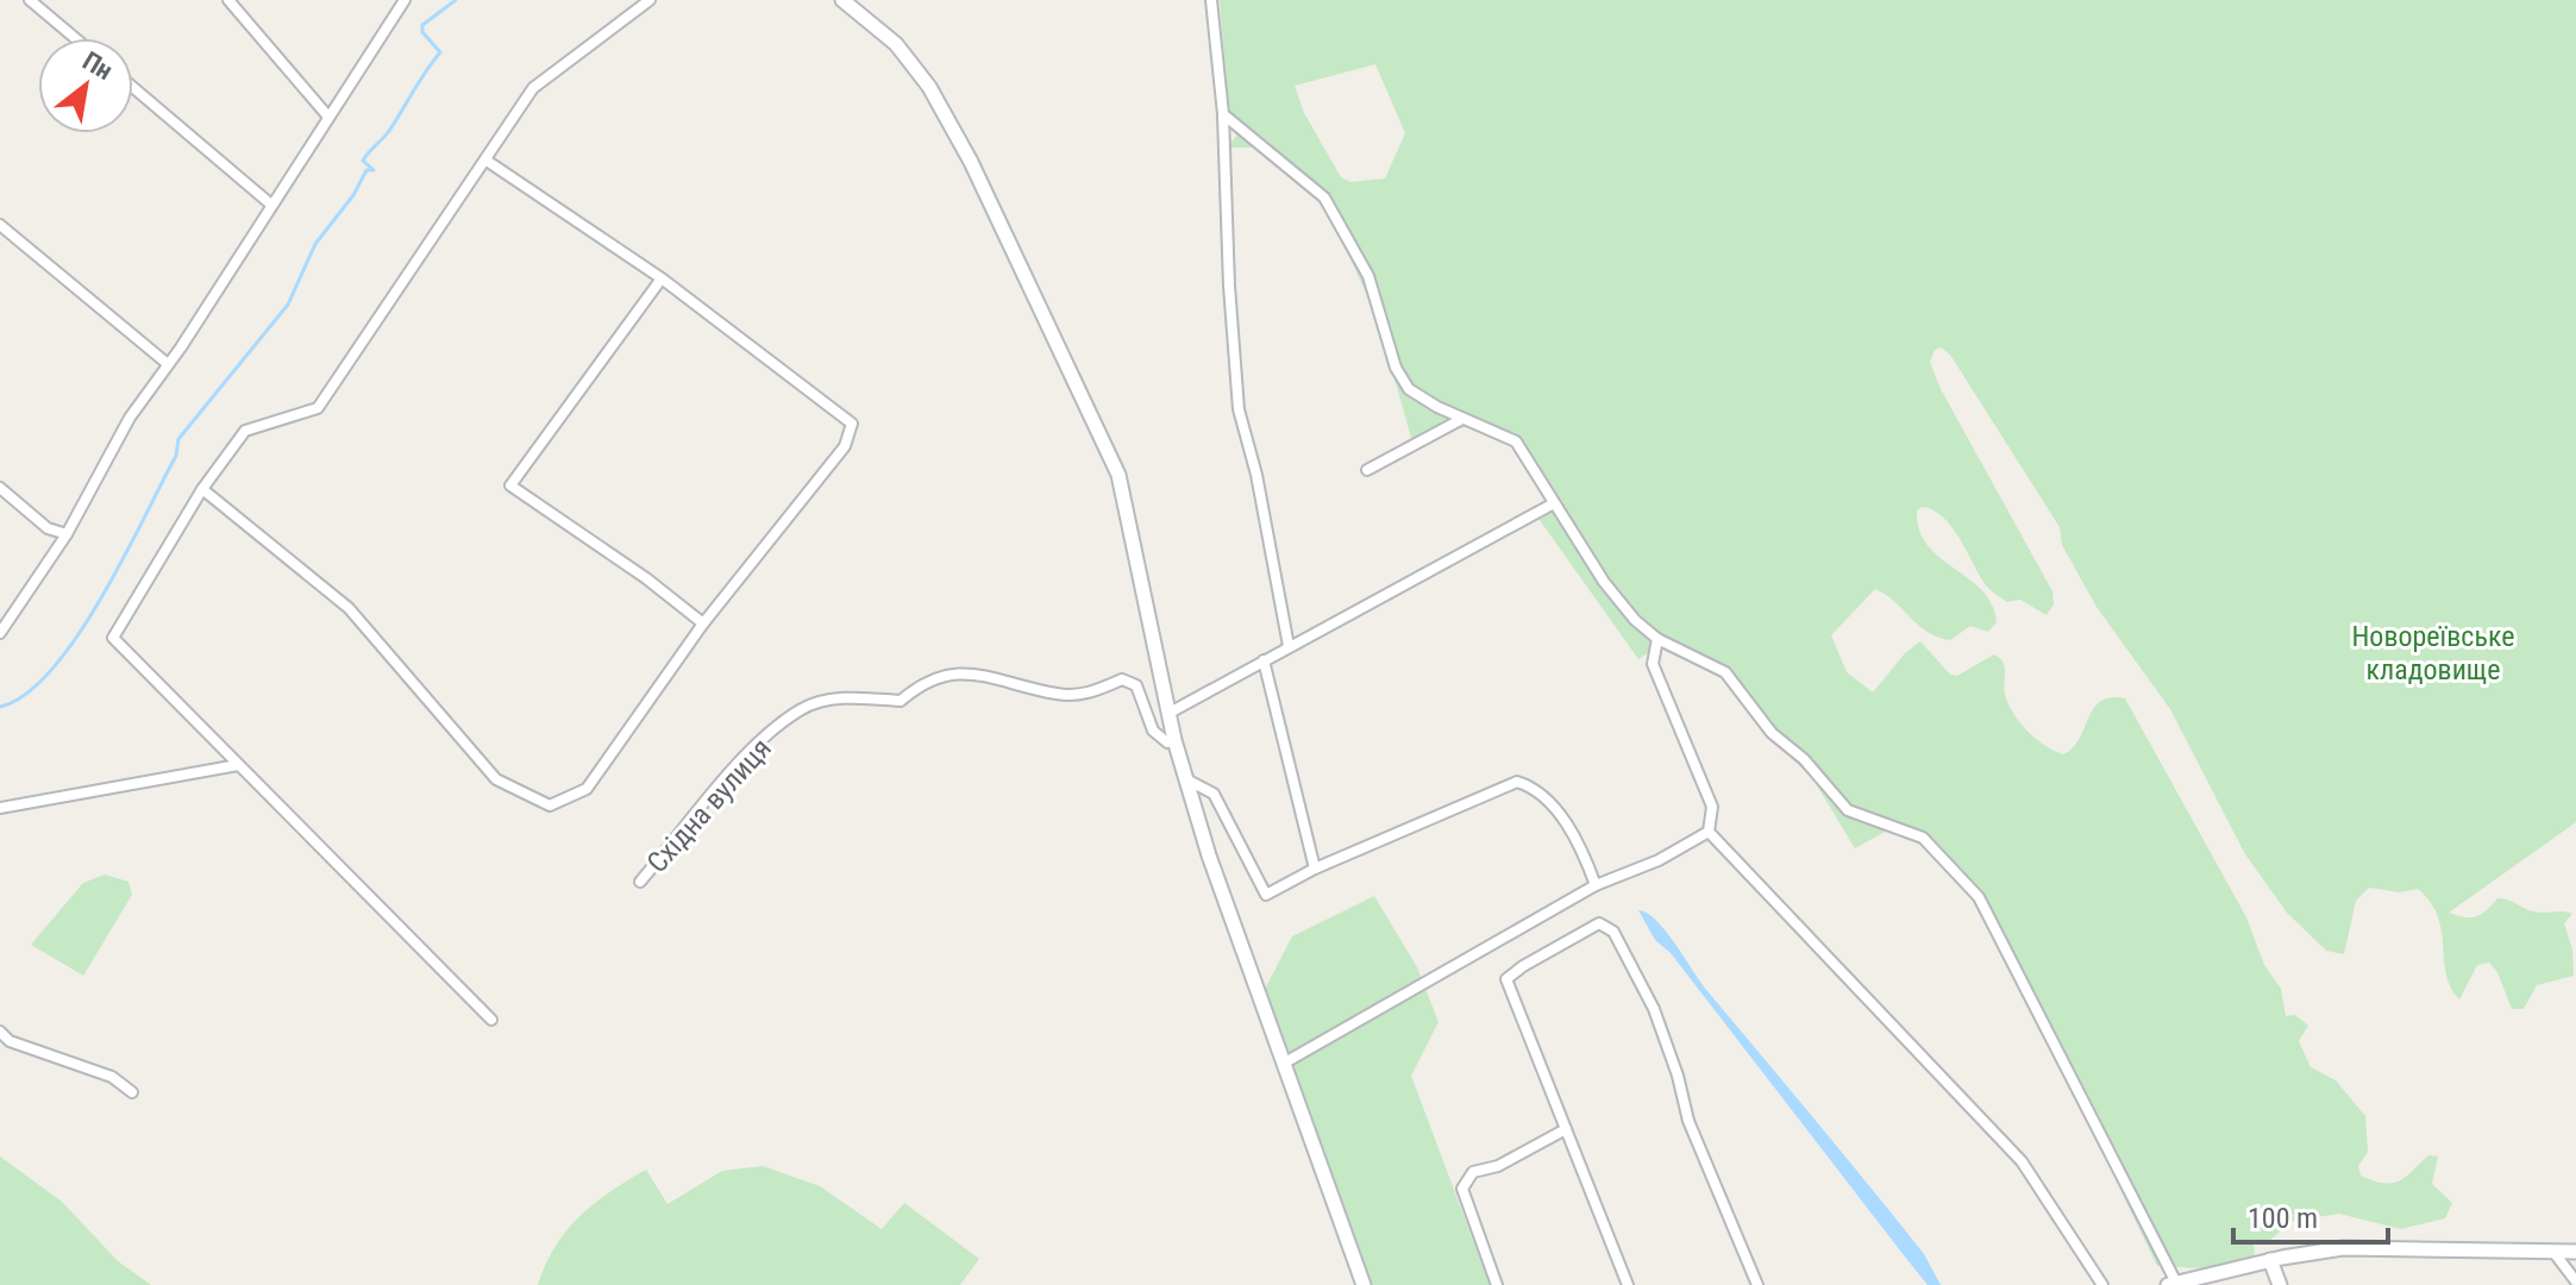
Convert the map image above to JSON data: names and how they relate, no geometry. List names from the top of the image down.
{
  "streets": {
    "street": ["Східна вулиця"]
  },
  "parks": ["Новореївське кладовище"],
  "scale_bar": "100 m",
  "north": "top right"
}
